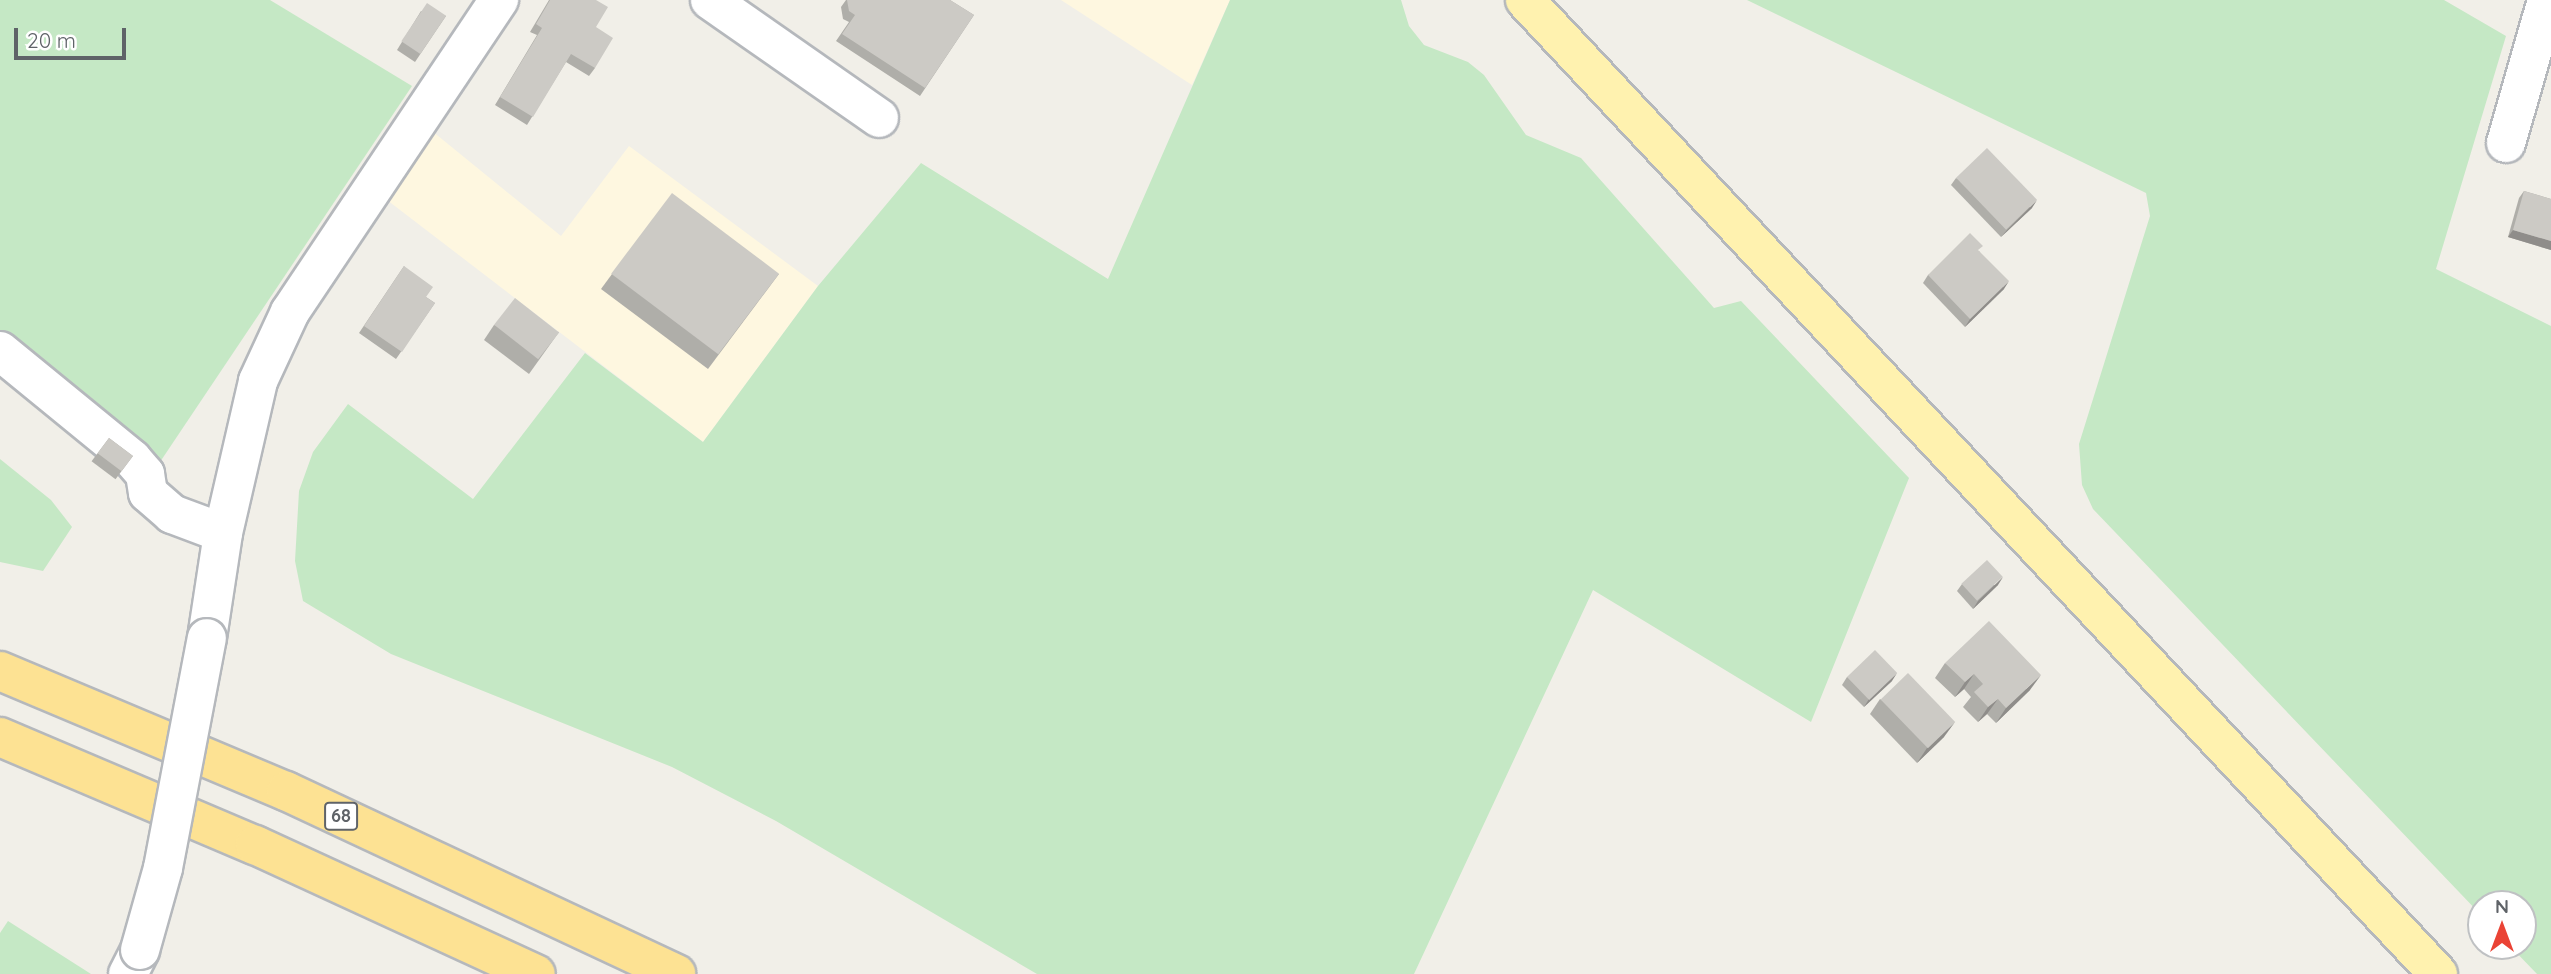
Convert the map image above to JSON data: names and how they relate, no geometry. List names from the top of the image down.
{
  "streets": {
    "highway": ["68"]
  },
  "scale_bar": "20 m",
  "north": "top"
}
